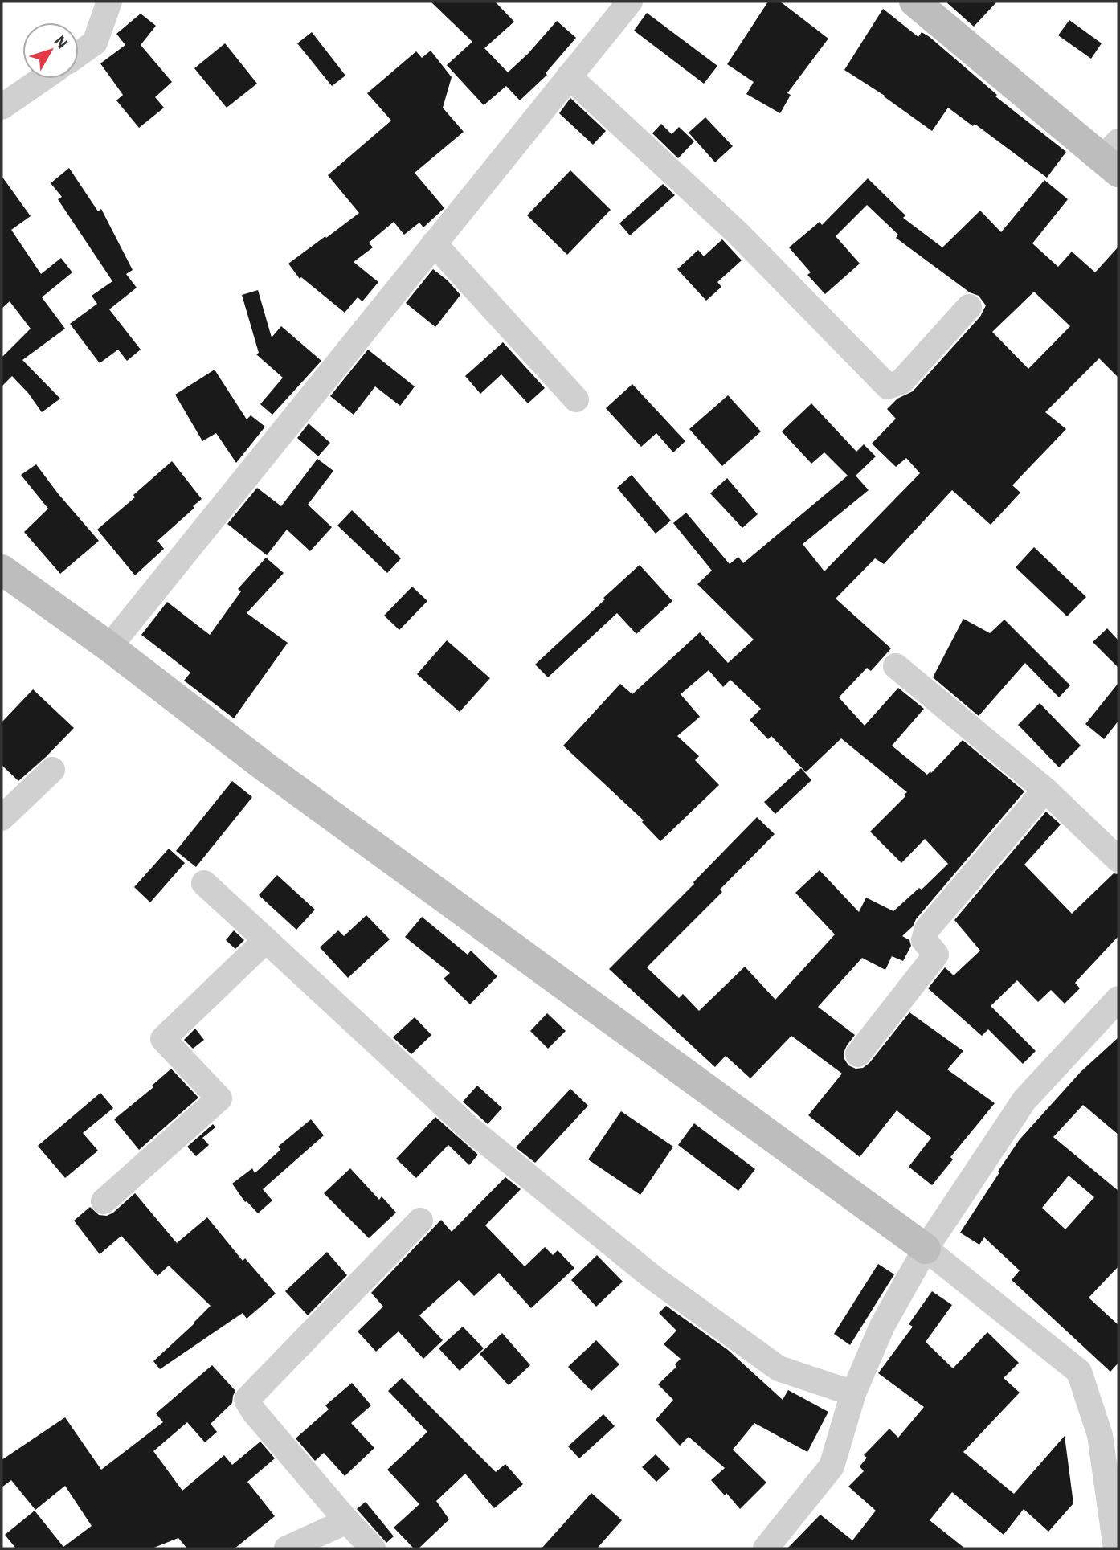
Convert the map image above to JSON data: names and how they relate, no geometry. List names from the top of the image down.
{
  "north": "top right"
}
